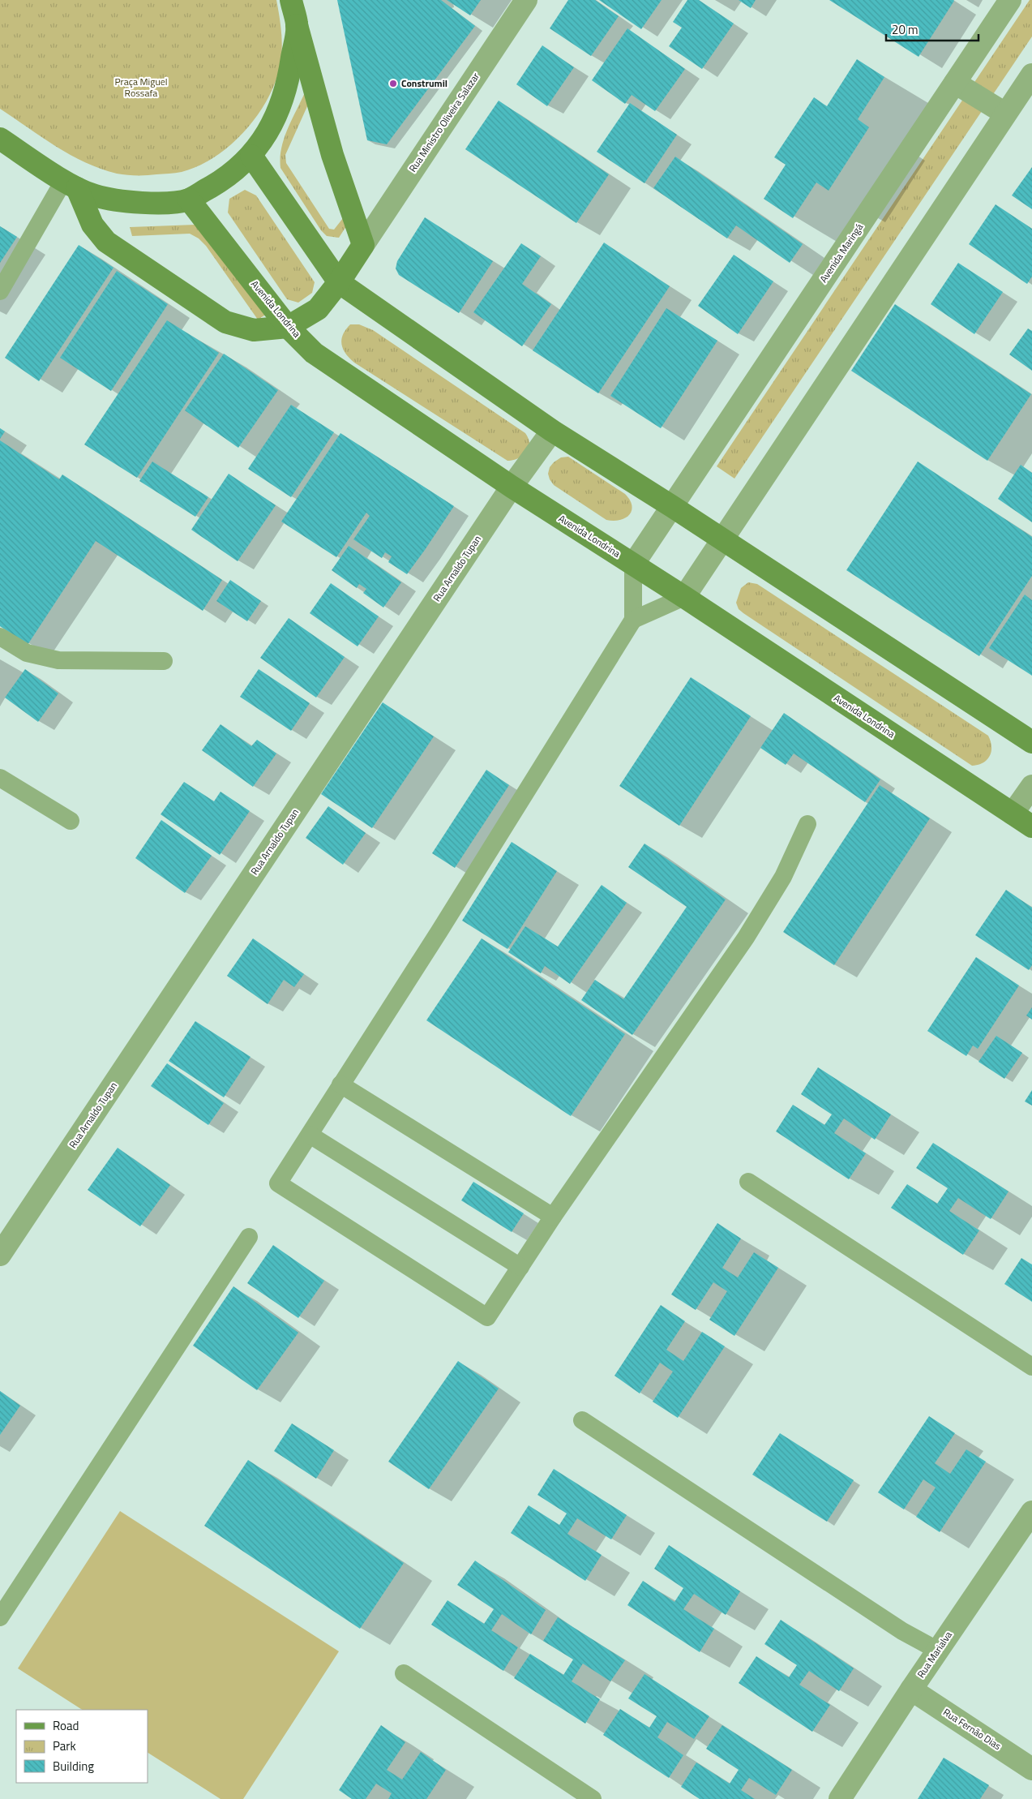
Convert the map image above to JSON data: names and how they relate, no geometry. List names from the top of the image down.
{
  "streets": {
    "main road": ["Avenida Londrina"],
    "street": [
      "Rua Ministro Oliveira Salazar",
      "Avenida Maringá",
      "Rua Arnaldo Tupan",
      "Rua Marialva",
      "Rua Fernão Dias"
    ]
  },
  "crossings": [
    ["Avenida Maringá", "Avenida Londrina"],
    ["Avenida Londrina", "Rua Arnaldo Tupan"],
    ["Rua Marialva", "Rua Fernão Dias"]
  ],
  "parks": ["Praça Miguel Rossafa"],
  "places": ["Construmil"],
  "legend": ["Road", "Park", "Building"],
  "scale_bar": "20 m"
}
